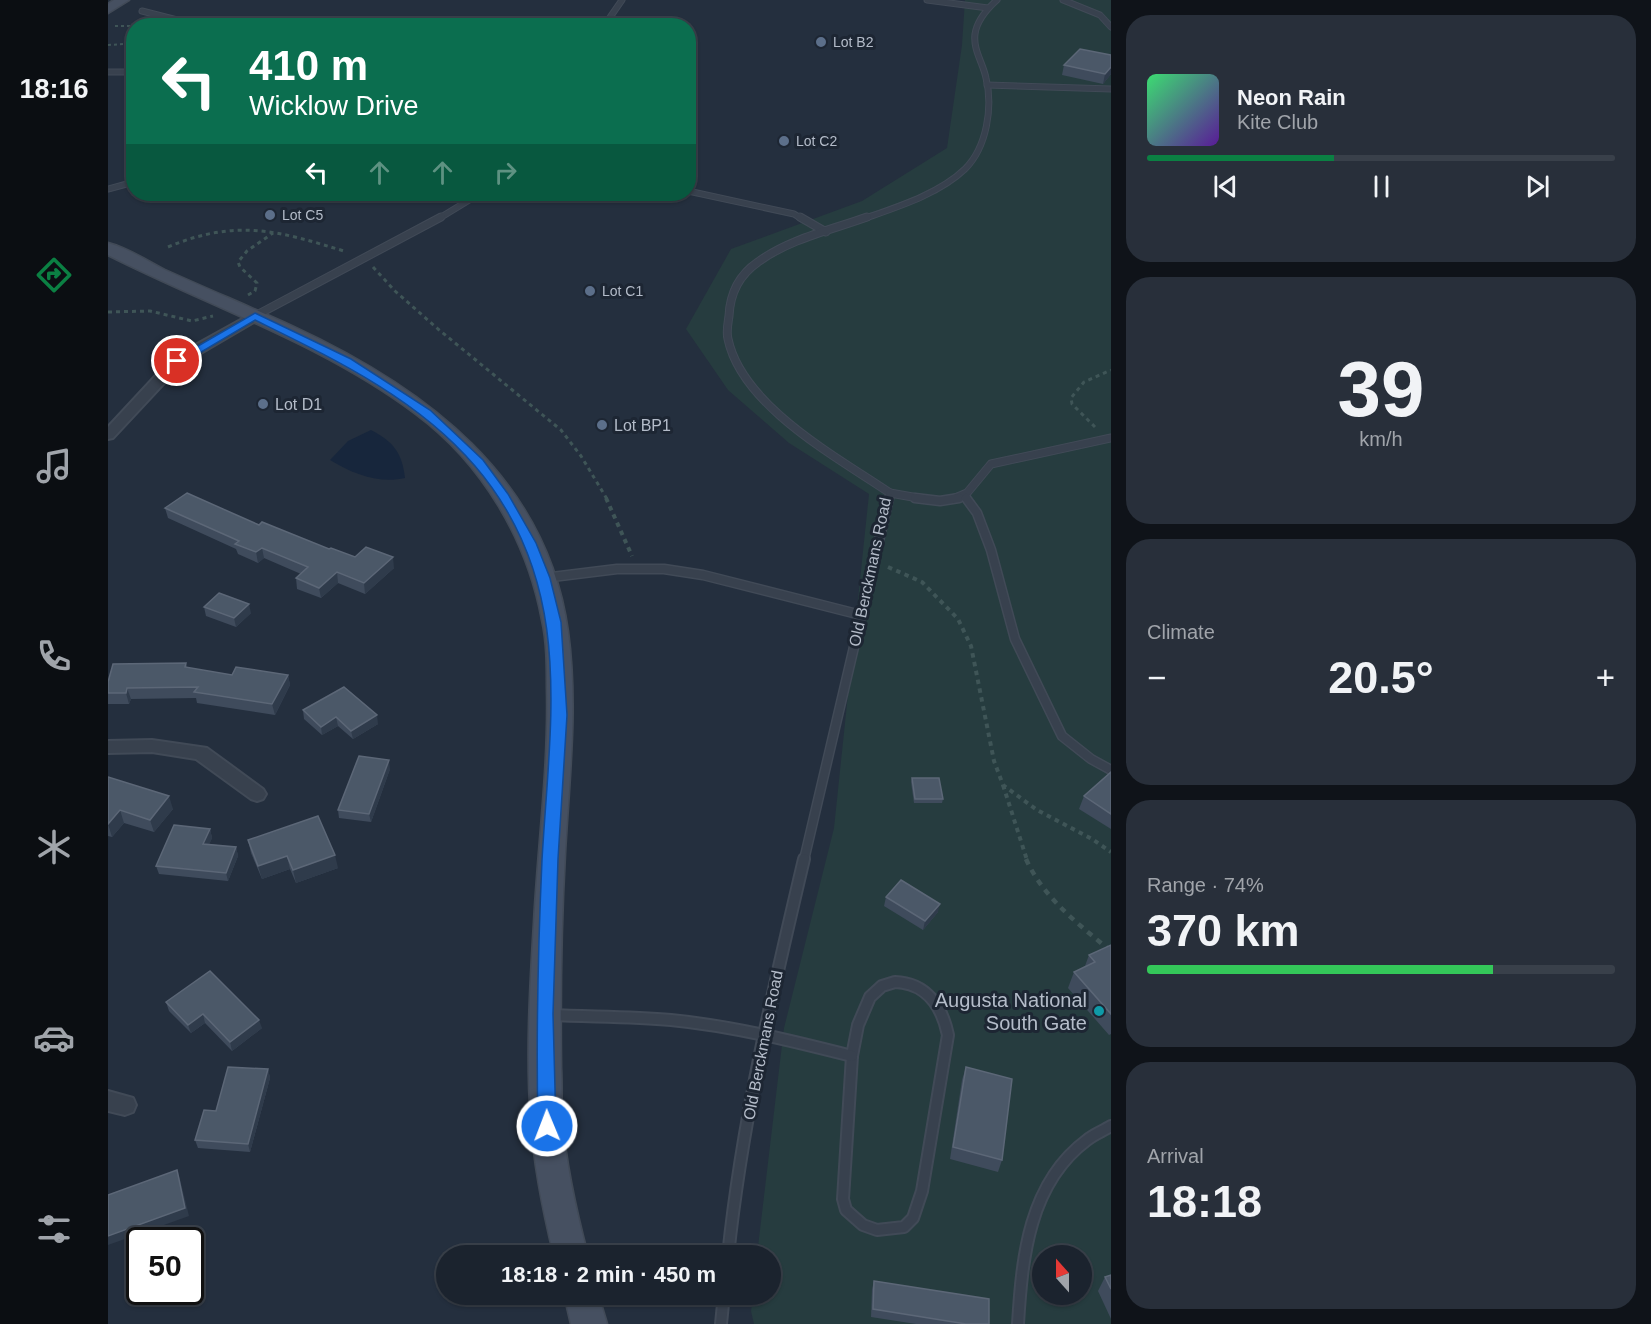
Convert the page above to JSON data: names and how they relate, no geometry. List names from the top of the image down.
{
  "streets": {
    "lane": ["Old Berckmans Road"]
  },
  "places": [
    "Lot B2",
    "Lot C2",
    "Lot C5",
    "Lot C1",
    "Lot D1",
    "Lot BP1",
    "Augusta National South Gate"
  ],
  "north": "top",
  "page": {
    "tabs": "18:16",
    "turn": ["410 m", "Wicklow Drive"],
    "song": ["Neon Rain", "Kite Club"],
    "tile": [
      ["39", "km/h"],
      "Climate",
      ["Range · 74%", "370 km"],
      ["Arrival", "18:18"]
    ],
    "heat": ["−", "20.5°", "+"],
    "limit": "50",
    "trip": "18:18 · 2 min · 450 m"
  }
}
